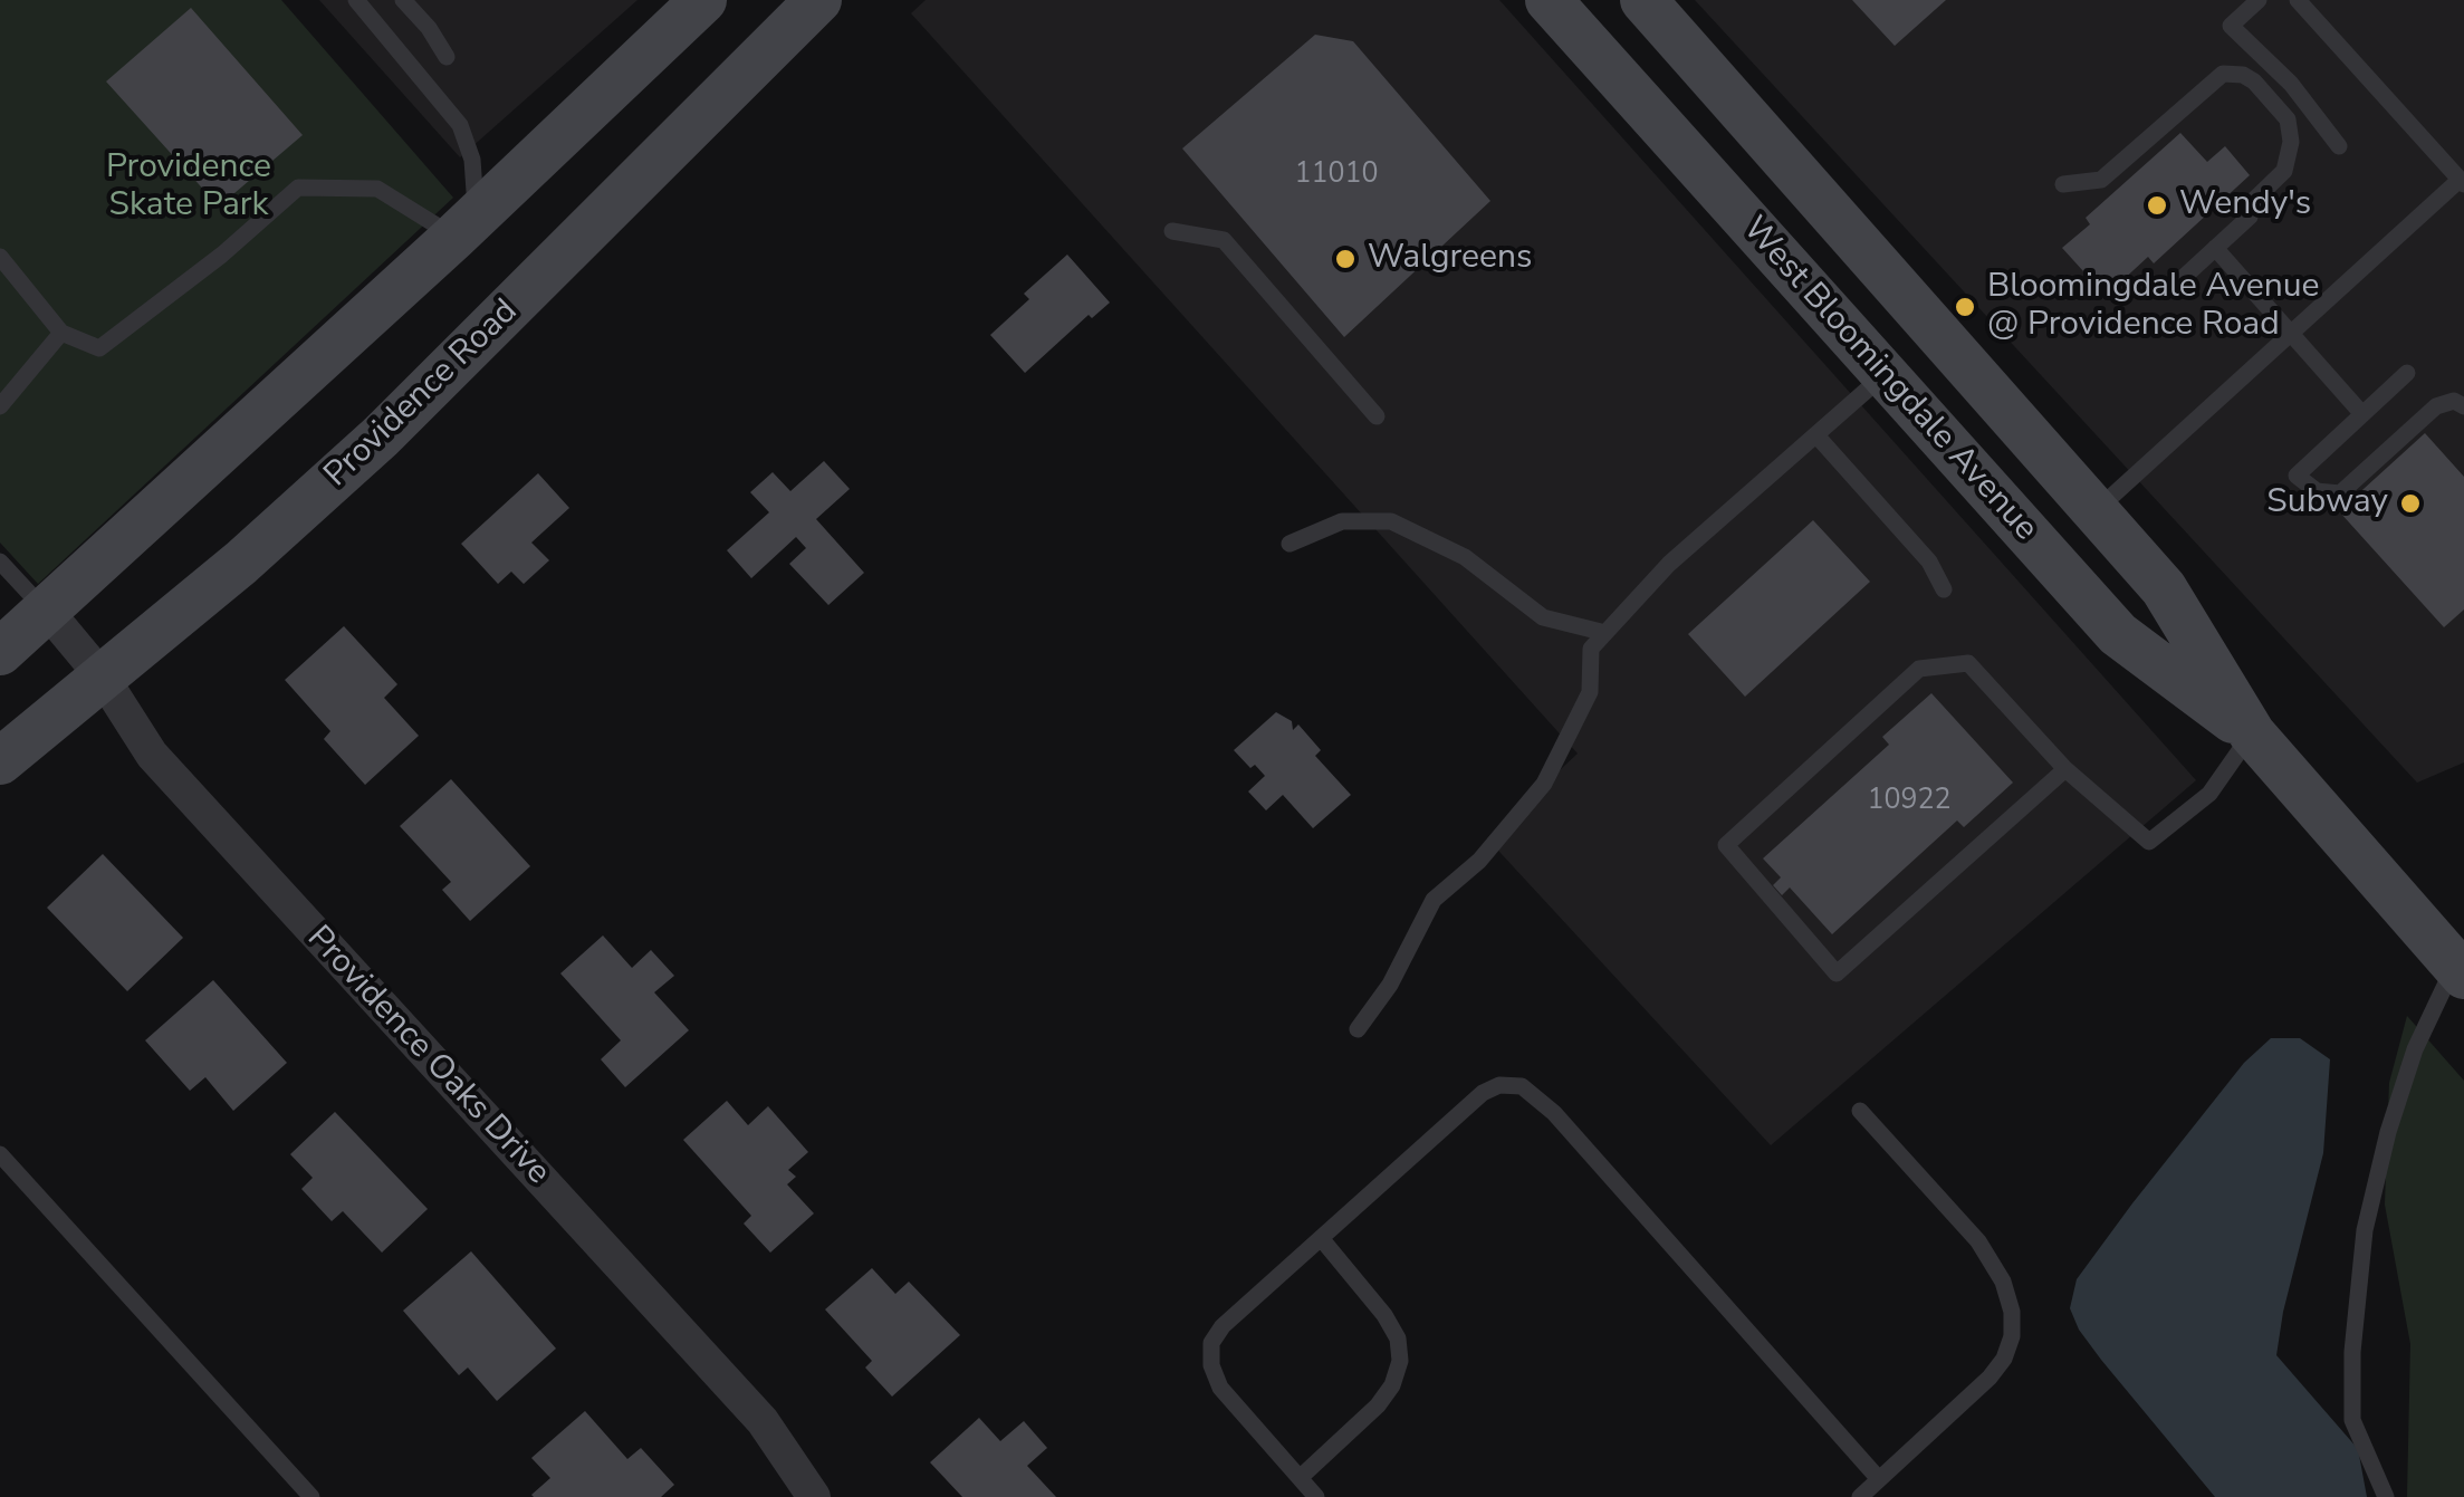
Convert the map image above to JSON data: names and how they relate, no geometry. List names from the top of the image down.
{
  "streets": {
    "main road": ["West Bloomingdale Avenue", "Providence Road"],
    "street": ["Providence Oaks Drive"]
  },
  "crossings": [
    ["Providence Road", "Providence Oaks Drive"]
  ],
  "parks": ["Providence Skate Park"],
  "places": [
    "Wendy's",
    "Walgreens",
    "Bloomingdale Avenue @ Providence Road",
    "Subway"
  ],
  "house_numbers": ["11010", "10922"]
}
